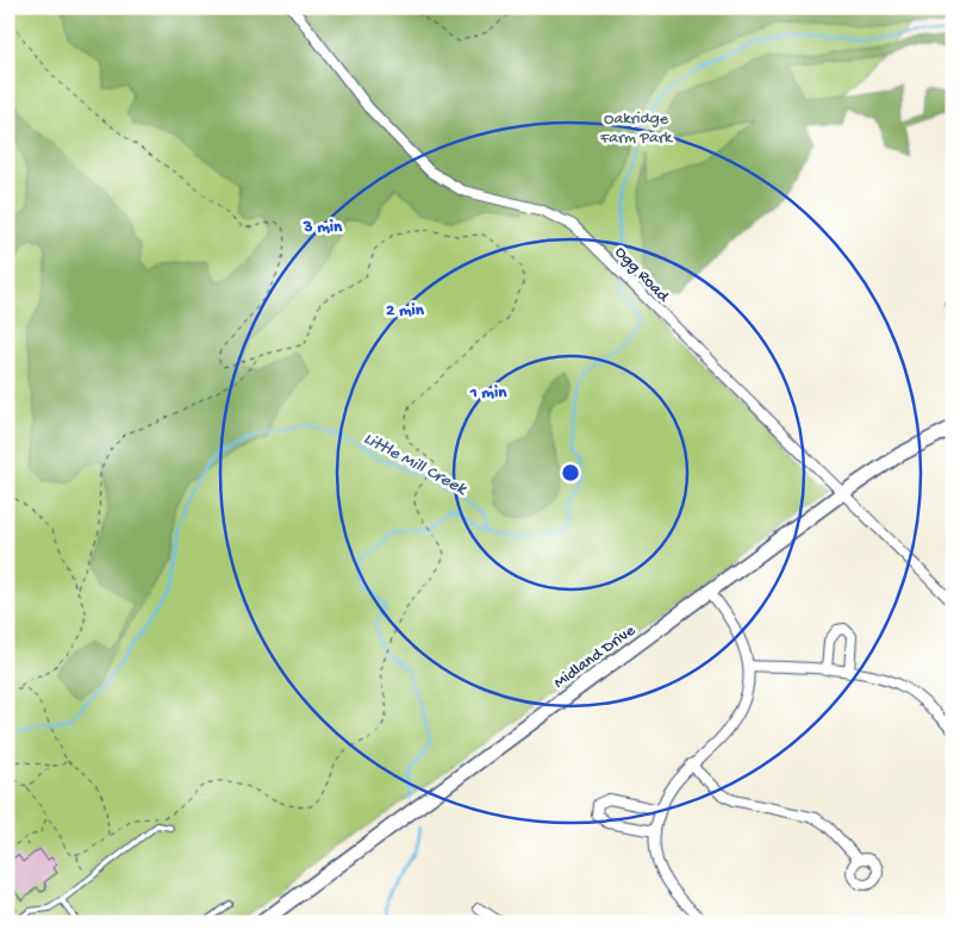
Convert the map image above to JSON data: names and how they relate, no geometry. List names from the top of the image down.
{
  "streets": {
    "main road": ["Midland Drive"],
    "street": ["Ogg Road"]
  },
  "crossings": [
    ["Ogg Road", "Midland Drive"]
  ],
  "water": ["Little Mill Creek"],
  "parks": ["Oakridge Farm Park"],
  "rings": ["3 min", "2 min", "1 min"]
}
